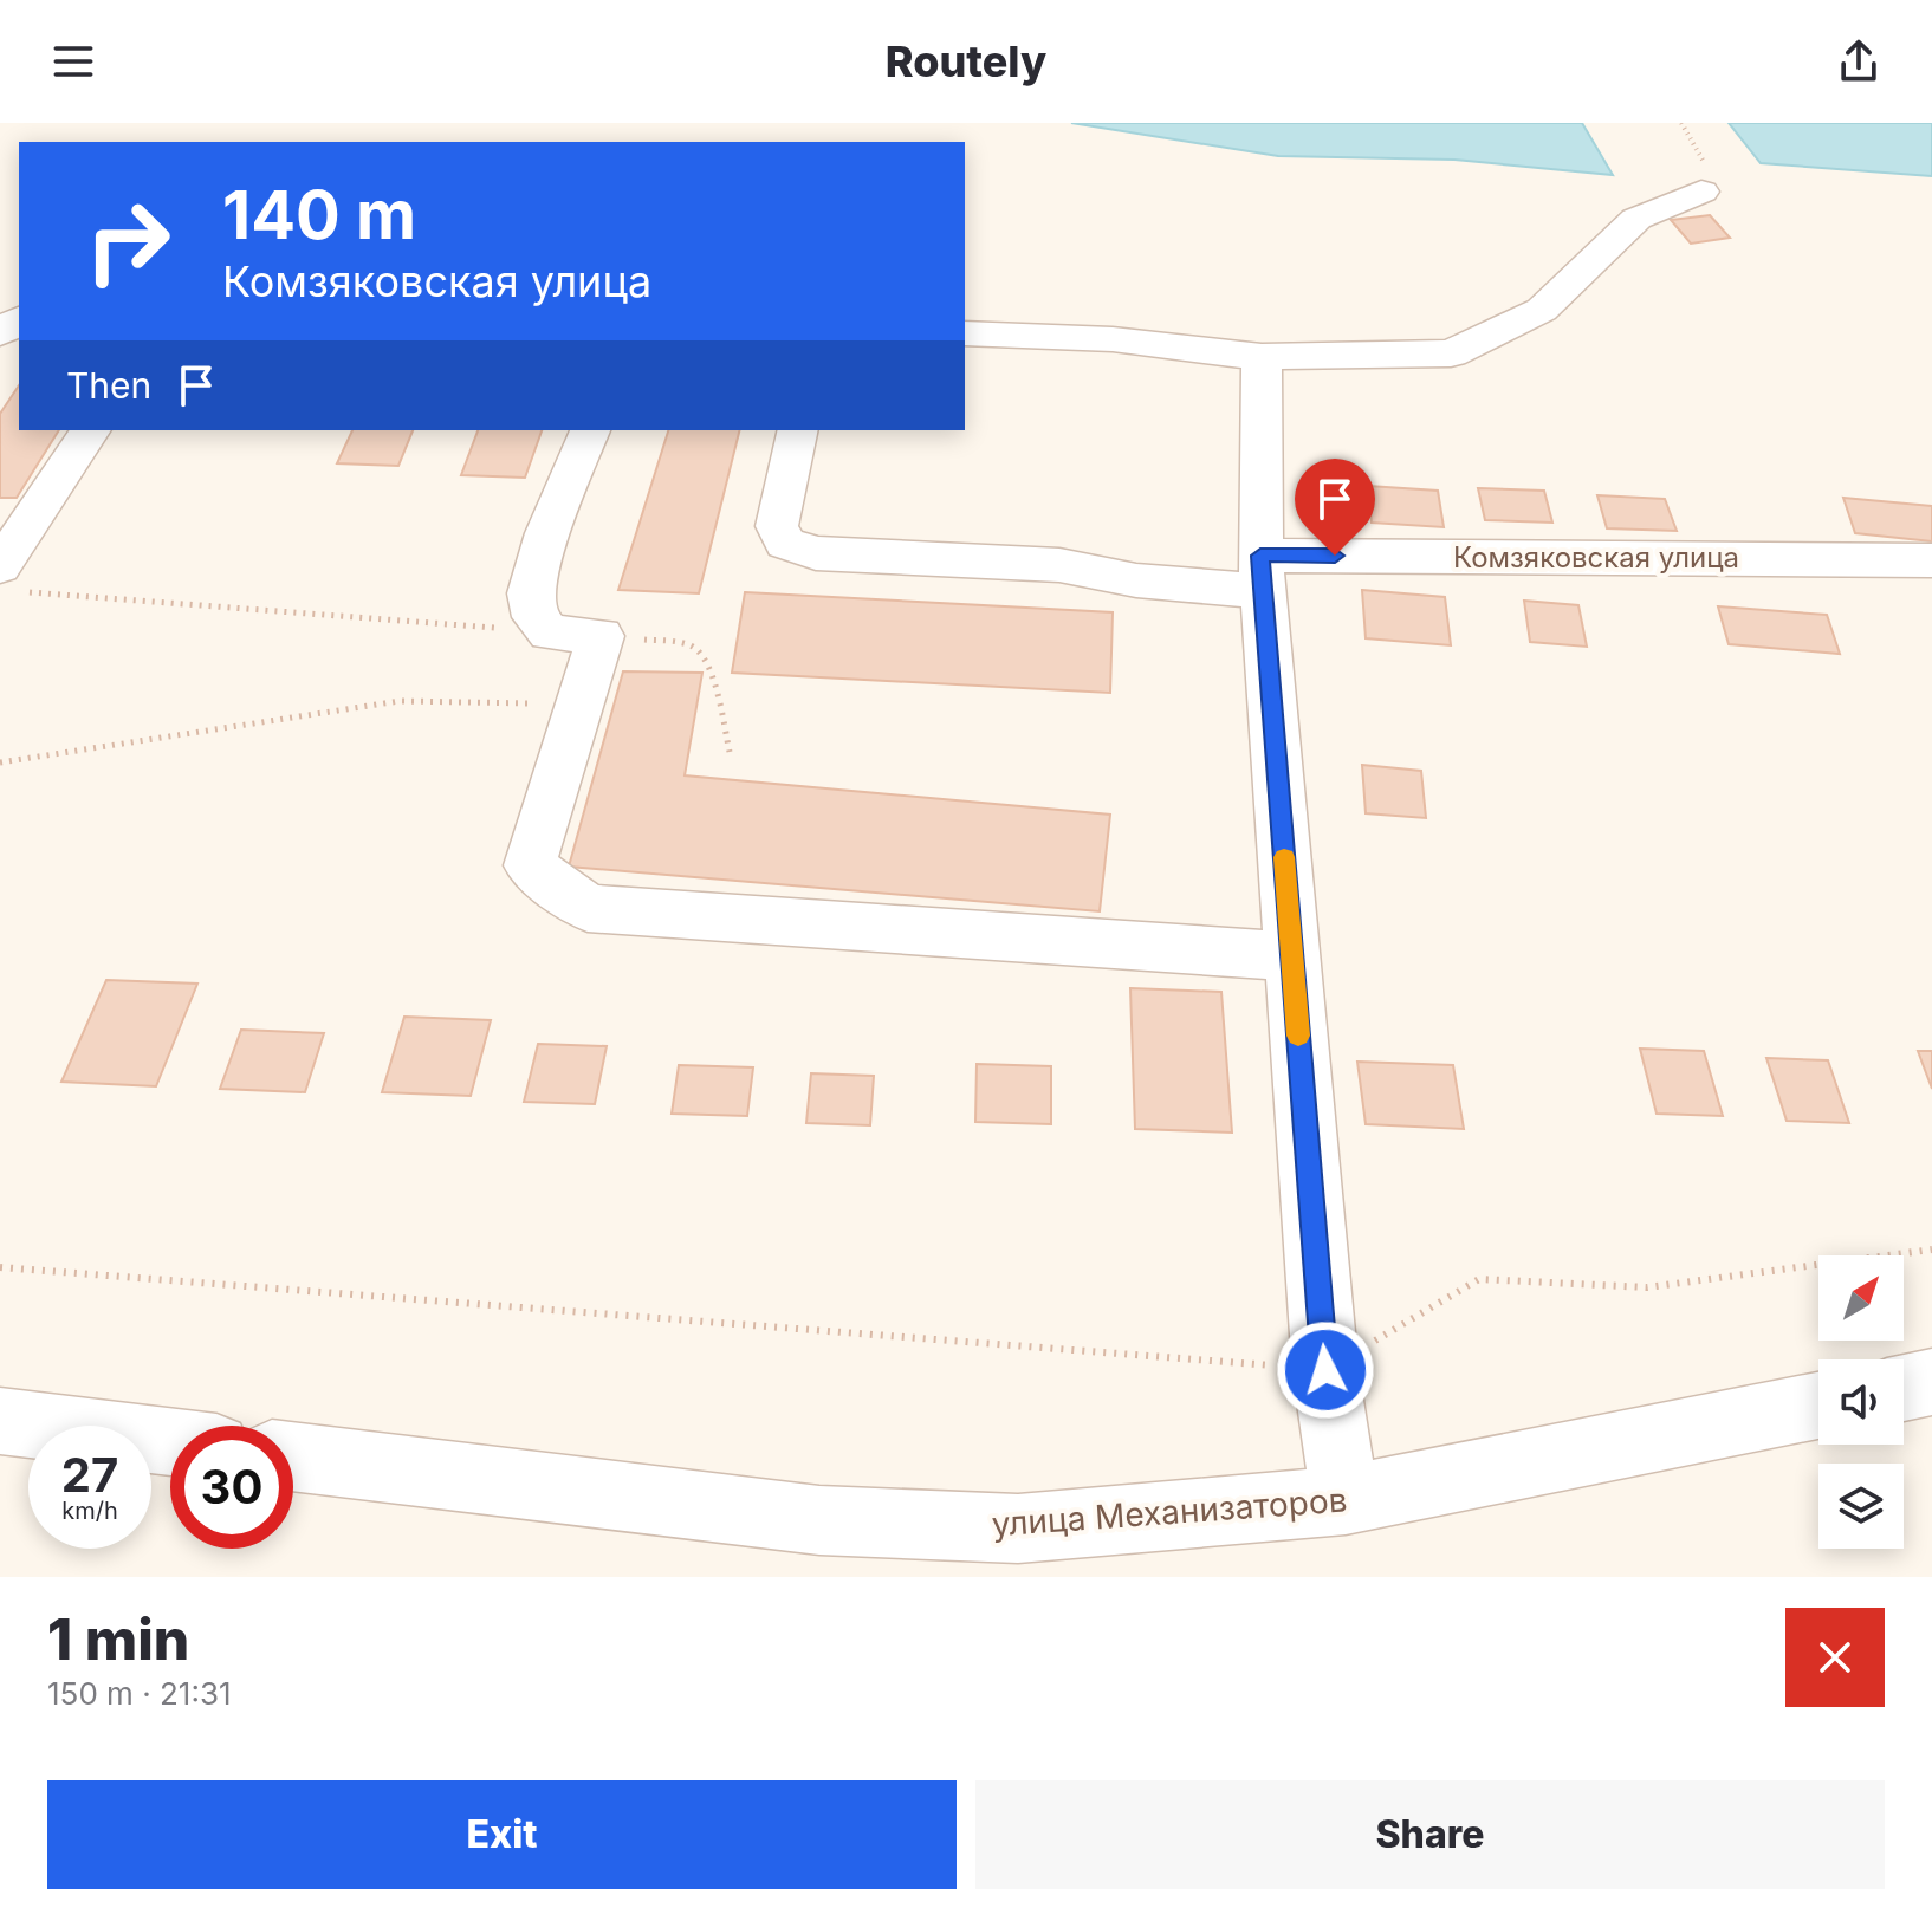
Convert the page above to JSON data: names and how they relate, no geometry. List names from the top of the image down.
{
  "streets": {
    "street": ["Комзяковская улица", "улица Механизаторов"]
  },
  "north": "top right",
  "page": {
    "header": "Routely",
    "turn": ["140 m", "Комзяковская улица"],
    "then": "Then",
    "speed": "27 km/h",
    "limit": "30",
    "heading": ["1 min", "150 m · 21:31"],
    "buttons": ["Exit", "Share"]
  }
}
